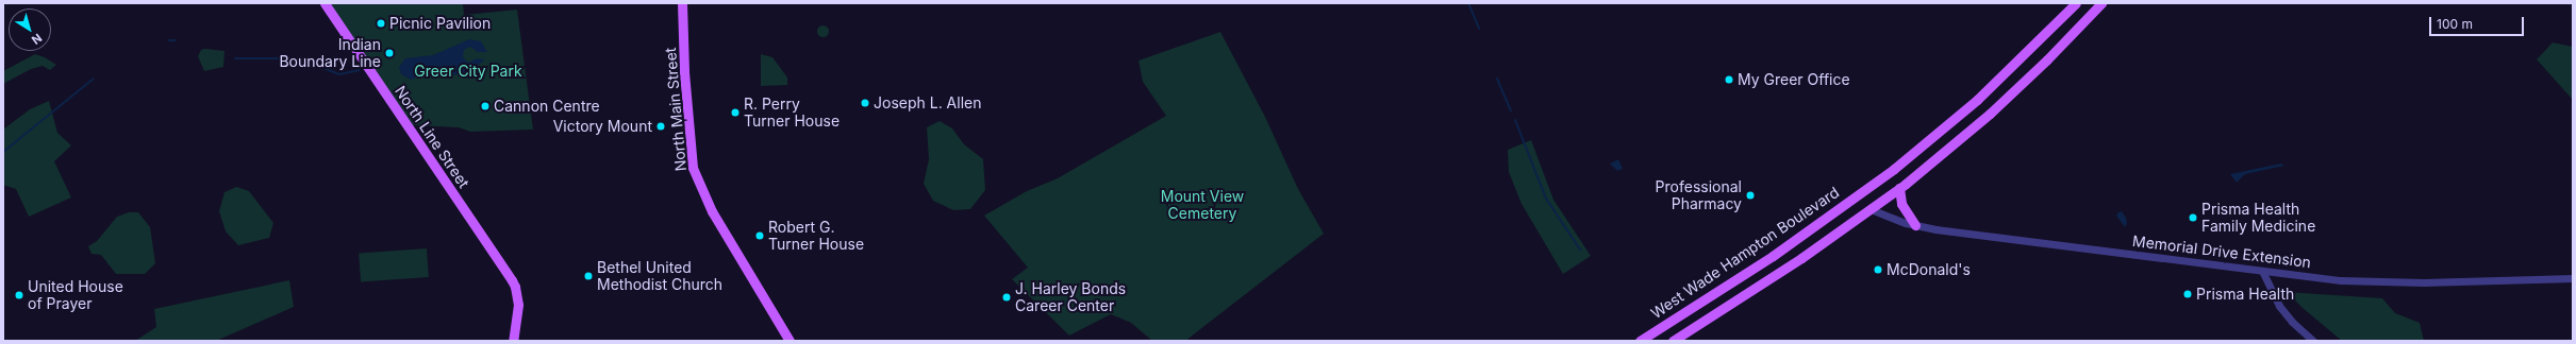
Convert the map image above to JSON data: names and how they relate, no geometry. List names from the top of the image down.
{
  "streets": {
    "main road": ["North Main Street", "North Line Street", "West Wade Hampton Boulevard"],
    "street": ["Memorial Drive Extension"]
  },
  "parks": ["Greer City Park", "Mount View Cemetery"],
  "places": [
    "Picnic Pavilion",
    "Indian Boundary Line",
    "My Greer Office",
    "Joseph L. Allen",
    "Cannon Centre",
    "R. Perry Turner House",
    "Victory Mount",
    "Professional Pharmacy",
    "Prisma Health Family Medicine",
    "Robert G. Turner House",
    "McDonald's",
    "Bethel United Methodist Church",
    "Prisma Health",
    "United House of Prayer",
    "J. Harley Bonds Career Center"
  ],
  "scale_bar": "100 m",
  "north": "bottom right"
}
